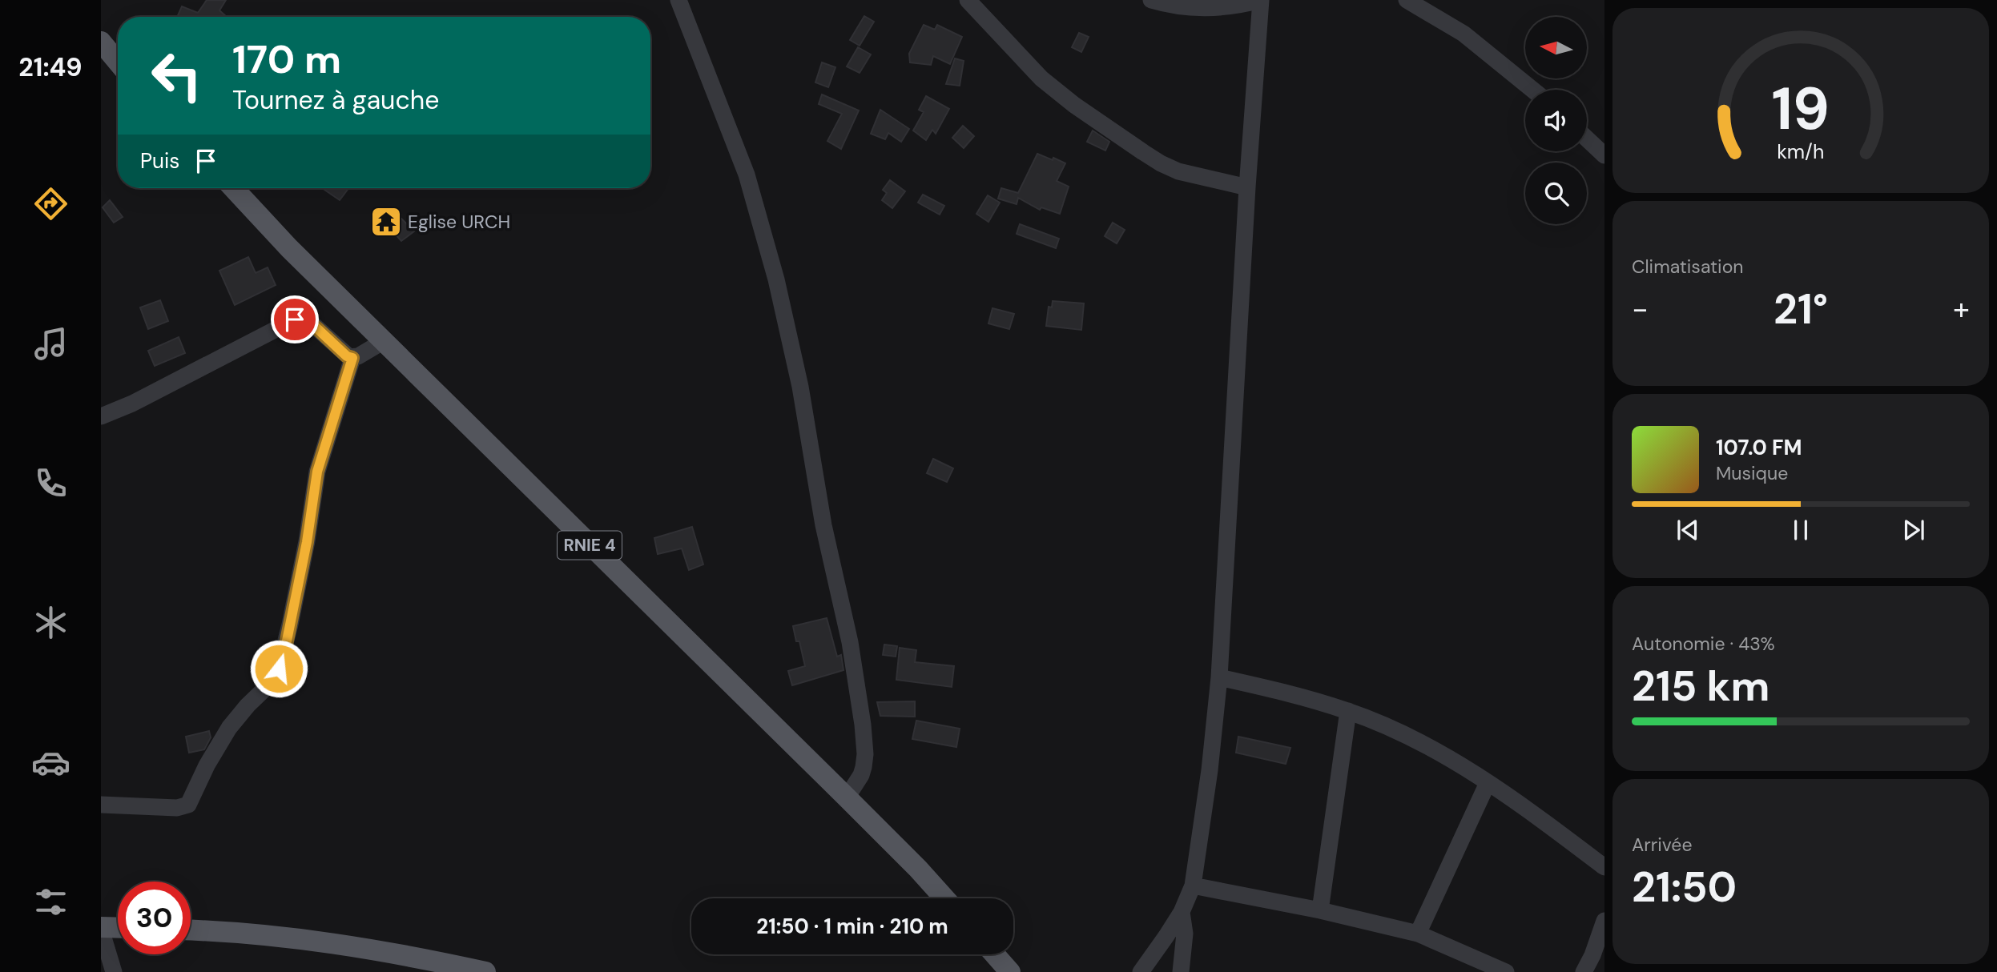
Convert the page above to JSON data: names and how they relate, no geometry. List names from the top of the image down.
{
  "streets": {
    "main road": ["RNIE 4"]
  },
  "places": {
    "temple": ["Eglise URCH"]
  },
  "north": "left",
  "page": {
    "tabs": "21:49",
    "turn": ["170 m", "Tournez à gauche"],
    "then": "Puis",
    "tile": [
      "Climatisation",
      ["Autonomie · 43%", "215 km"],
      ["Arrivée", "21:50"]
    ],
    "heat": ["−", "21°", "+"],
    "song": ["107.0 FM", "Musique"],
    "limit": "30",
    "trip": "21:50 · 1 min · 210 m",
    "gauge": ["19", "km/h"]
  }
}
